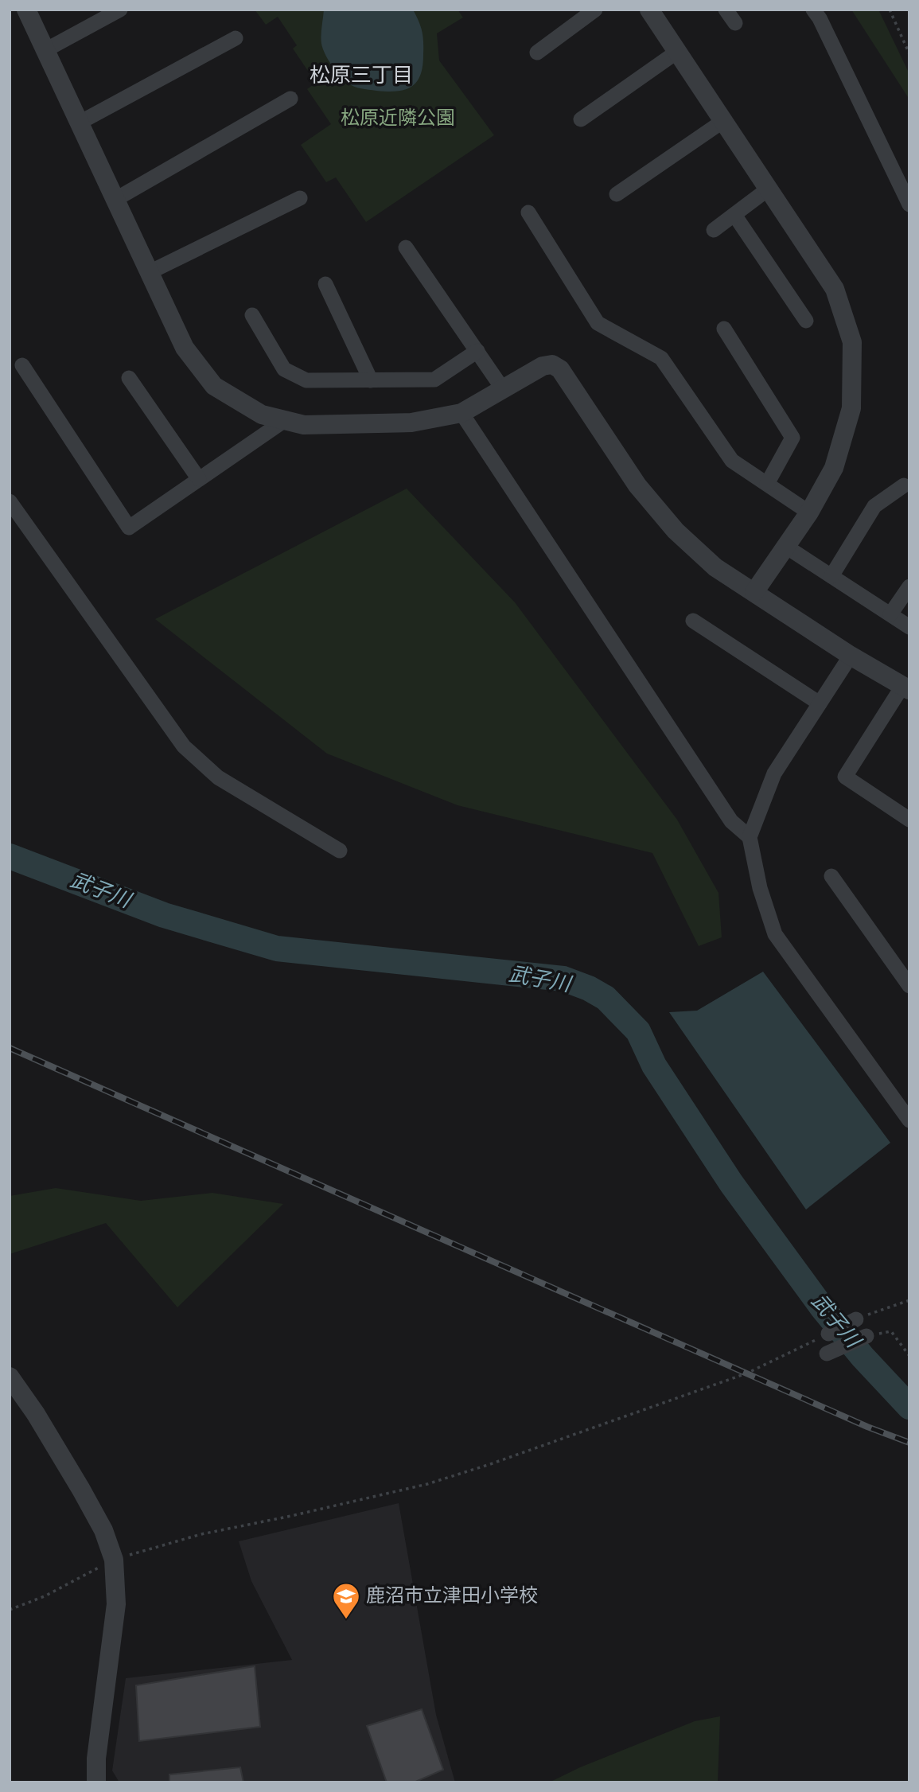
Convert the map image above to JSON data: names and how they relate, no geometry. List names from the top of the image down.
{
  "districts": ["松原三丁目"],
  "water": ["武子川"],
  "parks": ["松原近隣公園"],
  "places": {
    "school or university": ["鹿沼市立津田小学校"]
  }
}
